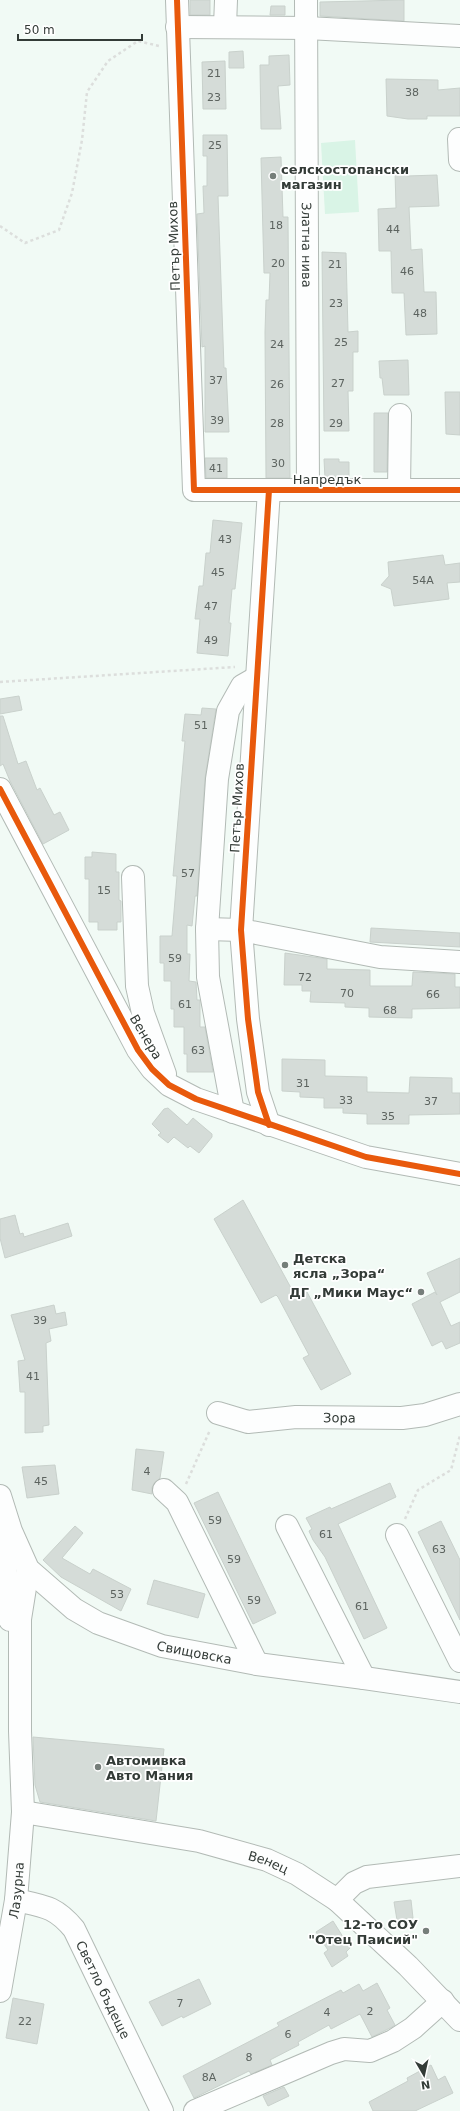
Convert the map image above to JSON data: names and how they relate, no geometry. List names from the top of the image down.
{
  "streets": {
    "street": [
      "Златна нива",
      "Петър Михов",
      "Напредък",
      "Венера",
      "Зора",
      "Свищовска",
      "Венец",
      "Лазурна",
      "Светло бъдеще"
    ]
  },
  "crossings": [
    ["Златна нива", "Напредък"],
    ["Петър Михов", "Напредък"],
    ["Петър Михов", "Венера"],
    ["Венец", "Лазурна"],
    ["Лазурна", "Светло бъдеще"]
  ],
  "places": [
    "селскостопански магазин",
    "Детска ясла „Зора“",
    "ДГ „Мики Маус“",
    "Автомивка Авто Мания",
    "12-то СОУ \"Отец Паисий\""
  ],
  "house_numbers": [
    "21",
    "38",
    "23",
    "25",
    "18",
    "44",
    "20",
    "21",
    "46",
    "23",
    "48",
    "25",
    "24",
    "37",
    "27",
    "26",
    "39",
    "28",
    "29",
    "30",
    "41",
    "43",
    "45",
    "54А",
    "47",
    "49",
    "51",
    "57",
    "15",
    "59",
    "72",
    "70",
    "66",
    "61",
    "68",
    "63",
    "31",
    "33",
    "37",
    "35",
    "39",
    "41",
    "4",
    "45",
    "59",
    "61",
    "63",
    "59",
    "53",
    "59",
    "61",
    "7",
    "2",
    "4",
    "22",
    "6",
    "8",
    "8A"
  ],
  "scale_bar": "50 m",
  "north": "bottom"
}
